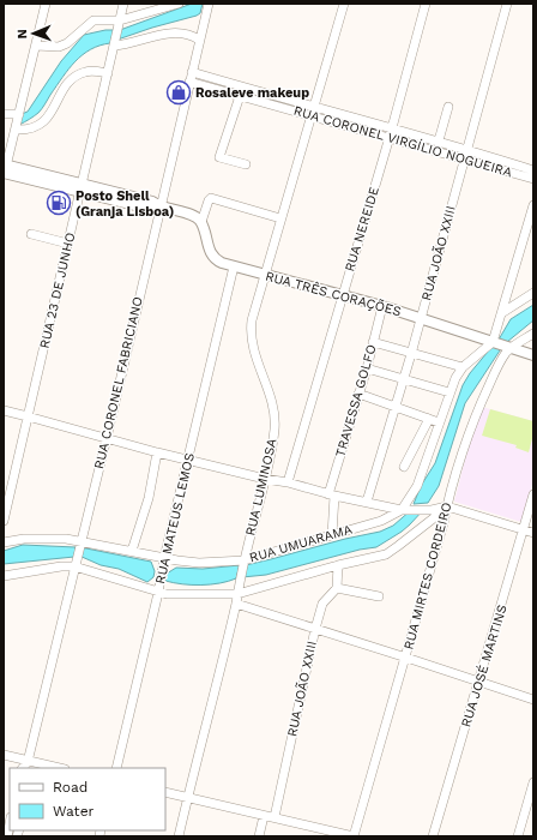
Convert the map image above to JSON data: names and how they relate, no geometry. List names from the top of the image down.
{
  "streets": {
    "street": [
      "RUA CORONEL VIRGÍLIO NOGUEIRA",
      "RUA NEREIDE",
      "RUA JOÃO XXIII",
      "RUA 23 DE JUNHO",
      "RUA TRÊS CORAÇÕES",
      "RUA CORONEL FABRICIANO",
      "TRAVESSA GOLFO",
      "RUA LUMINOSA",
      "RUA MATEUS LEMOS",
      "RUA UMUARAMA",
      "RUA MIRTES CORDEIRO",
      "RUA JOSÉ MARTINS"
    ]
  },
  "crossings": [
    ["RUA CORONEL VIRGÍLIO NOGUEIRA", "RUA NEREIDE"],
    ["RUA CORONEL VIRGÍLIO NOGUEIRA", "RUA JOÃO XXIII"],
    ["RUA CORONEL VIRGÍLIO NOGUEIRA", "RUA CORONEL FABRICIANO"],
    ["RUA CORONEL VIRGÍLIO NOGUEIRA", "RUA LUMINOSA"],
    ["RUA NEREIDE", "RUA TRÊS CORAÇÕES"],
    ["RUA JOÃO XXIII", "RUA TRÊS CORAÇÕES"],
    ["RUA TRÊS CORAÇÕES", "TRAVESSA GOLFO"],
    ["RUA TRÊS CORAÇÕES", "RUA LUMINOSA"],
    ["RUA TRÊS CORAÇÕES", "RUA MATEUS LEMOS"],
    ["RUA TRÊS CORAÇÕES", "RUA UMUARAMA"],
    ["RUA TRÊS CORAÇÕES", "RUA MIRTES CORDEIRO"],
    ["RUA CORONEL FABRICIANO", "RUA UMUARAMA"],
    ["TRAVESSA GOLFO", "RUA UMUARAMA"],
    ["RUA LUMINOSA", "RUA UMUARAMA"],
    ["RUA MATEUS LEMOS", "RUA UMUARAMA"]
  ],
  "places": {
    "shop": ["Rosaleve makeup"],
    "fuel station": ["Posto Shell (Granja Lisboa)"]
  },
  "legend": ["Road", "Water"],
  "north": "left"
}
